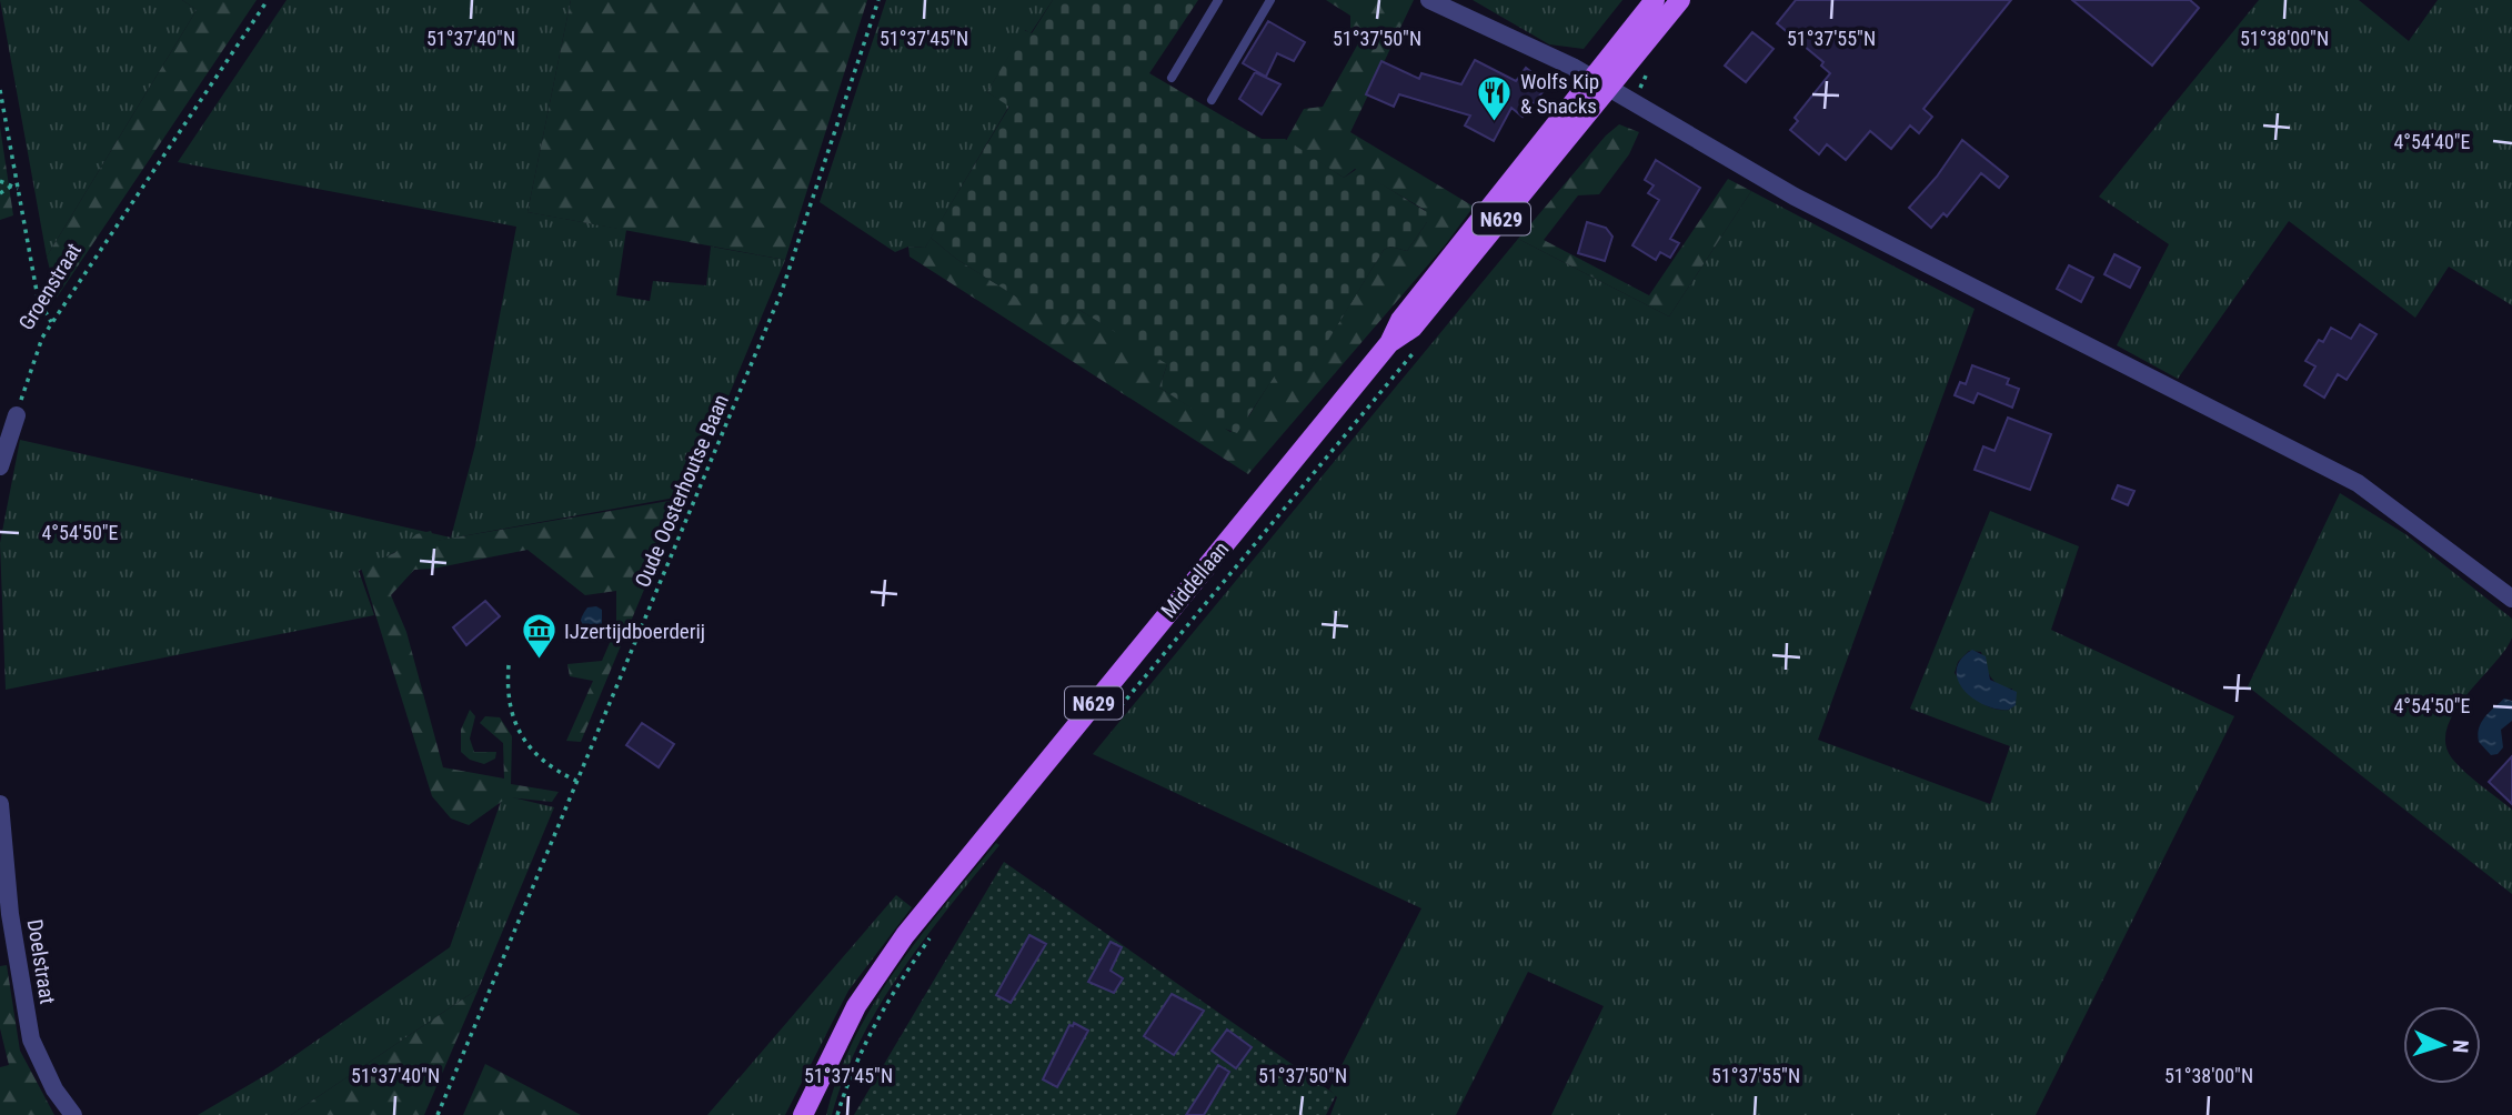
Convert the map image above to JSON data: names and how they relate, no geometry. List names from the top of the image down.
{
  "streets": {
    "main road": ["N629", "Middellaan"],
    "street": ["Doelstraat"],
    "path": ["Groenstraat", "Oude Oosterhoutse Baan"]
  },
  "crossings": [
    ["N629", "Middellaan"]
  ],
  "places": {
    "restaurant": ["Wolfs Kip & Snacks"],
    "museum": ["IJzertijdboerderij"]
  },
  "north": "right",
  "coordinates": [
    "51°37'40\"N",
    "51°37'45\"N",
    "51°37'50\"N",
    "51°37'55\"N",
    "51°38'00\"N",
    "4°54'40\"E",
    "4°54'50\"E"
  ]
}
